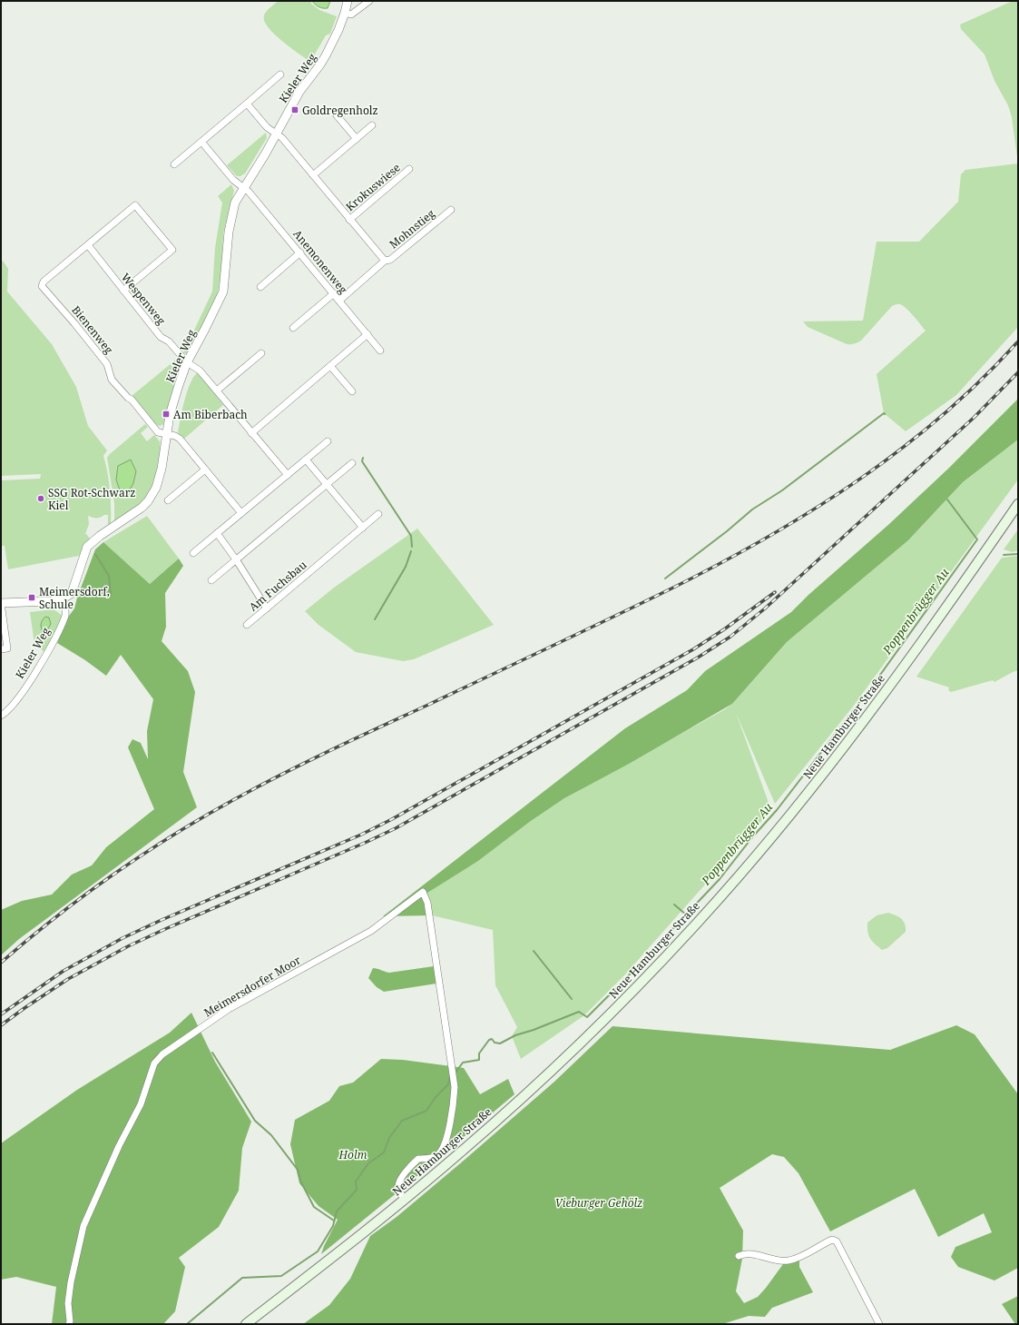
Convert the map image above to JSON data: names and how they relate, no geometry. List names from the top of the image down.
{
  "streets": {
    "main road": ["Neue Hamburger Straße"],
    "street": [
      "Kieler Weg",
      "Krokuswiese",
      "Mohnstieg",
      "Anemonenweg",
      "Wespenweg",
      "Bienenweg",
      "Am Fuchsbau",
      "Meimersdorfer Moor"
    ]
  },
  "crossings": [
    ["Kieler Weg", "Anemonenweg"],
    ["Kieler Weg", "Wespenweg"],
    ["Kieler Weg", "Bienenweg"],
    ["Mohnstieg", "Anemonenweg"],
    ["Wespenweg", "Bienenweg"],
    ["Neue Hamburger Straße", "Meimersdorfer Moor"]
  ],
  "water": ["Poppenbrügger Au"],
  "parks": ["Holm", "Vieburger Gehölz"],
  "places": {
    "transit": ["Goldregenholz", "Am Biberbach", "Meimersdorf, Schule"],
    "other": ["SSG Rot-Schwarz Kiel"]
  }
}
